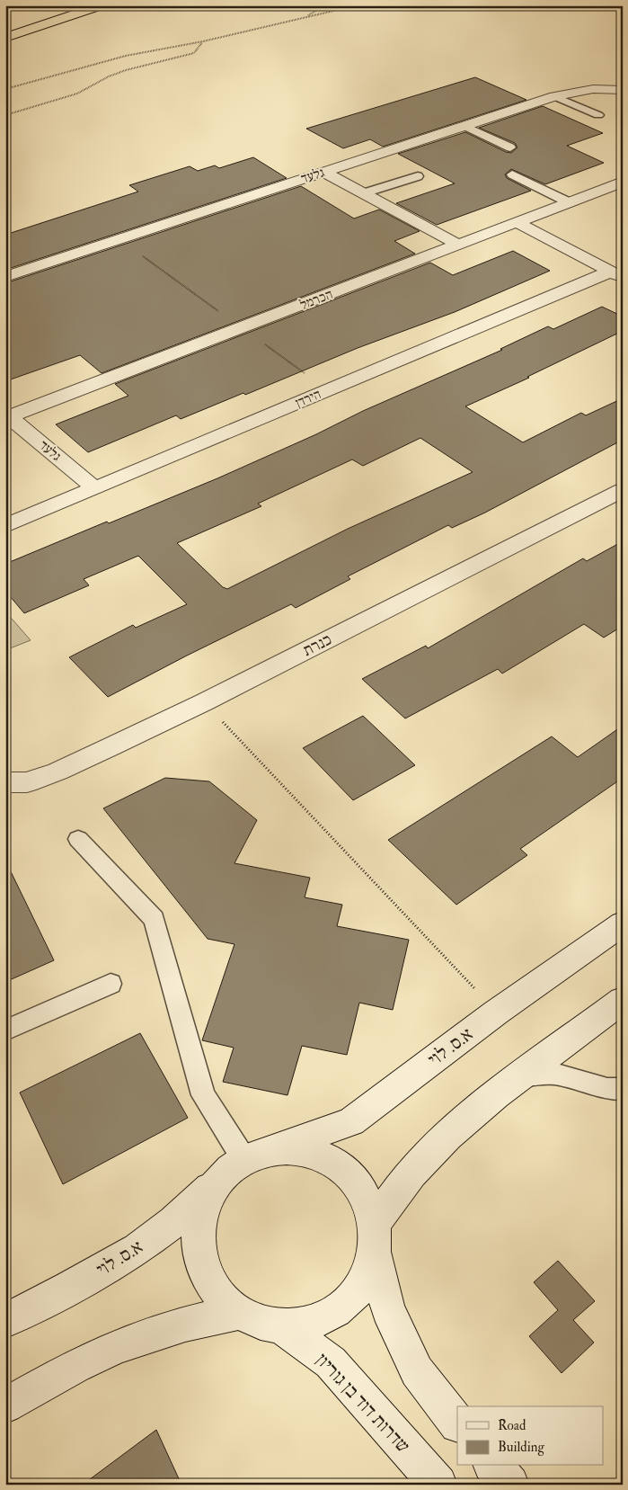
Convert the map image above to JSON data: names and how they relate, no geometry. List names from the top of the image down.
{
  "streets": {
    "street": [
      "גלעד",
      "הכרמל",
      "הירדן",
      "כנרת",
      "א.ס. לוי",
      "שדרות דוד בן גוריון"
    ]
  },
  "crossings": [
    ["גלעד", "הכרמל"],
    ["גלעד", "הירדן"]
  ],
  "legend": ["Road", "Building"]
}
